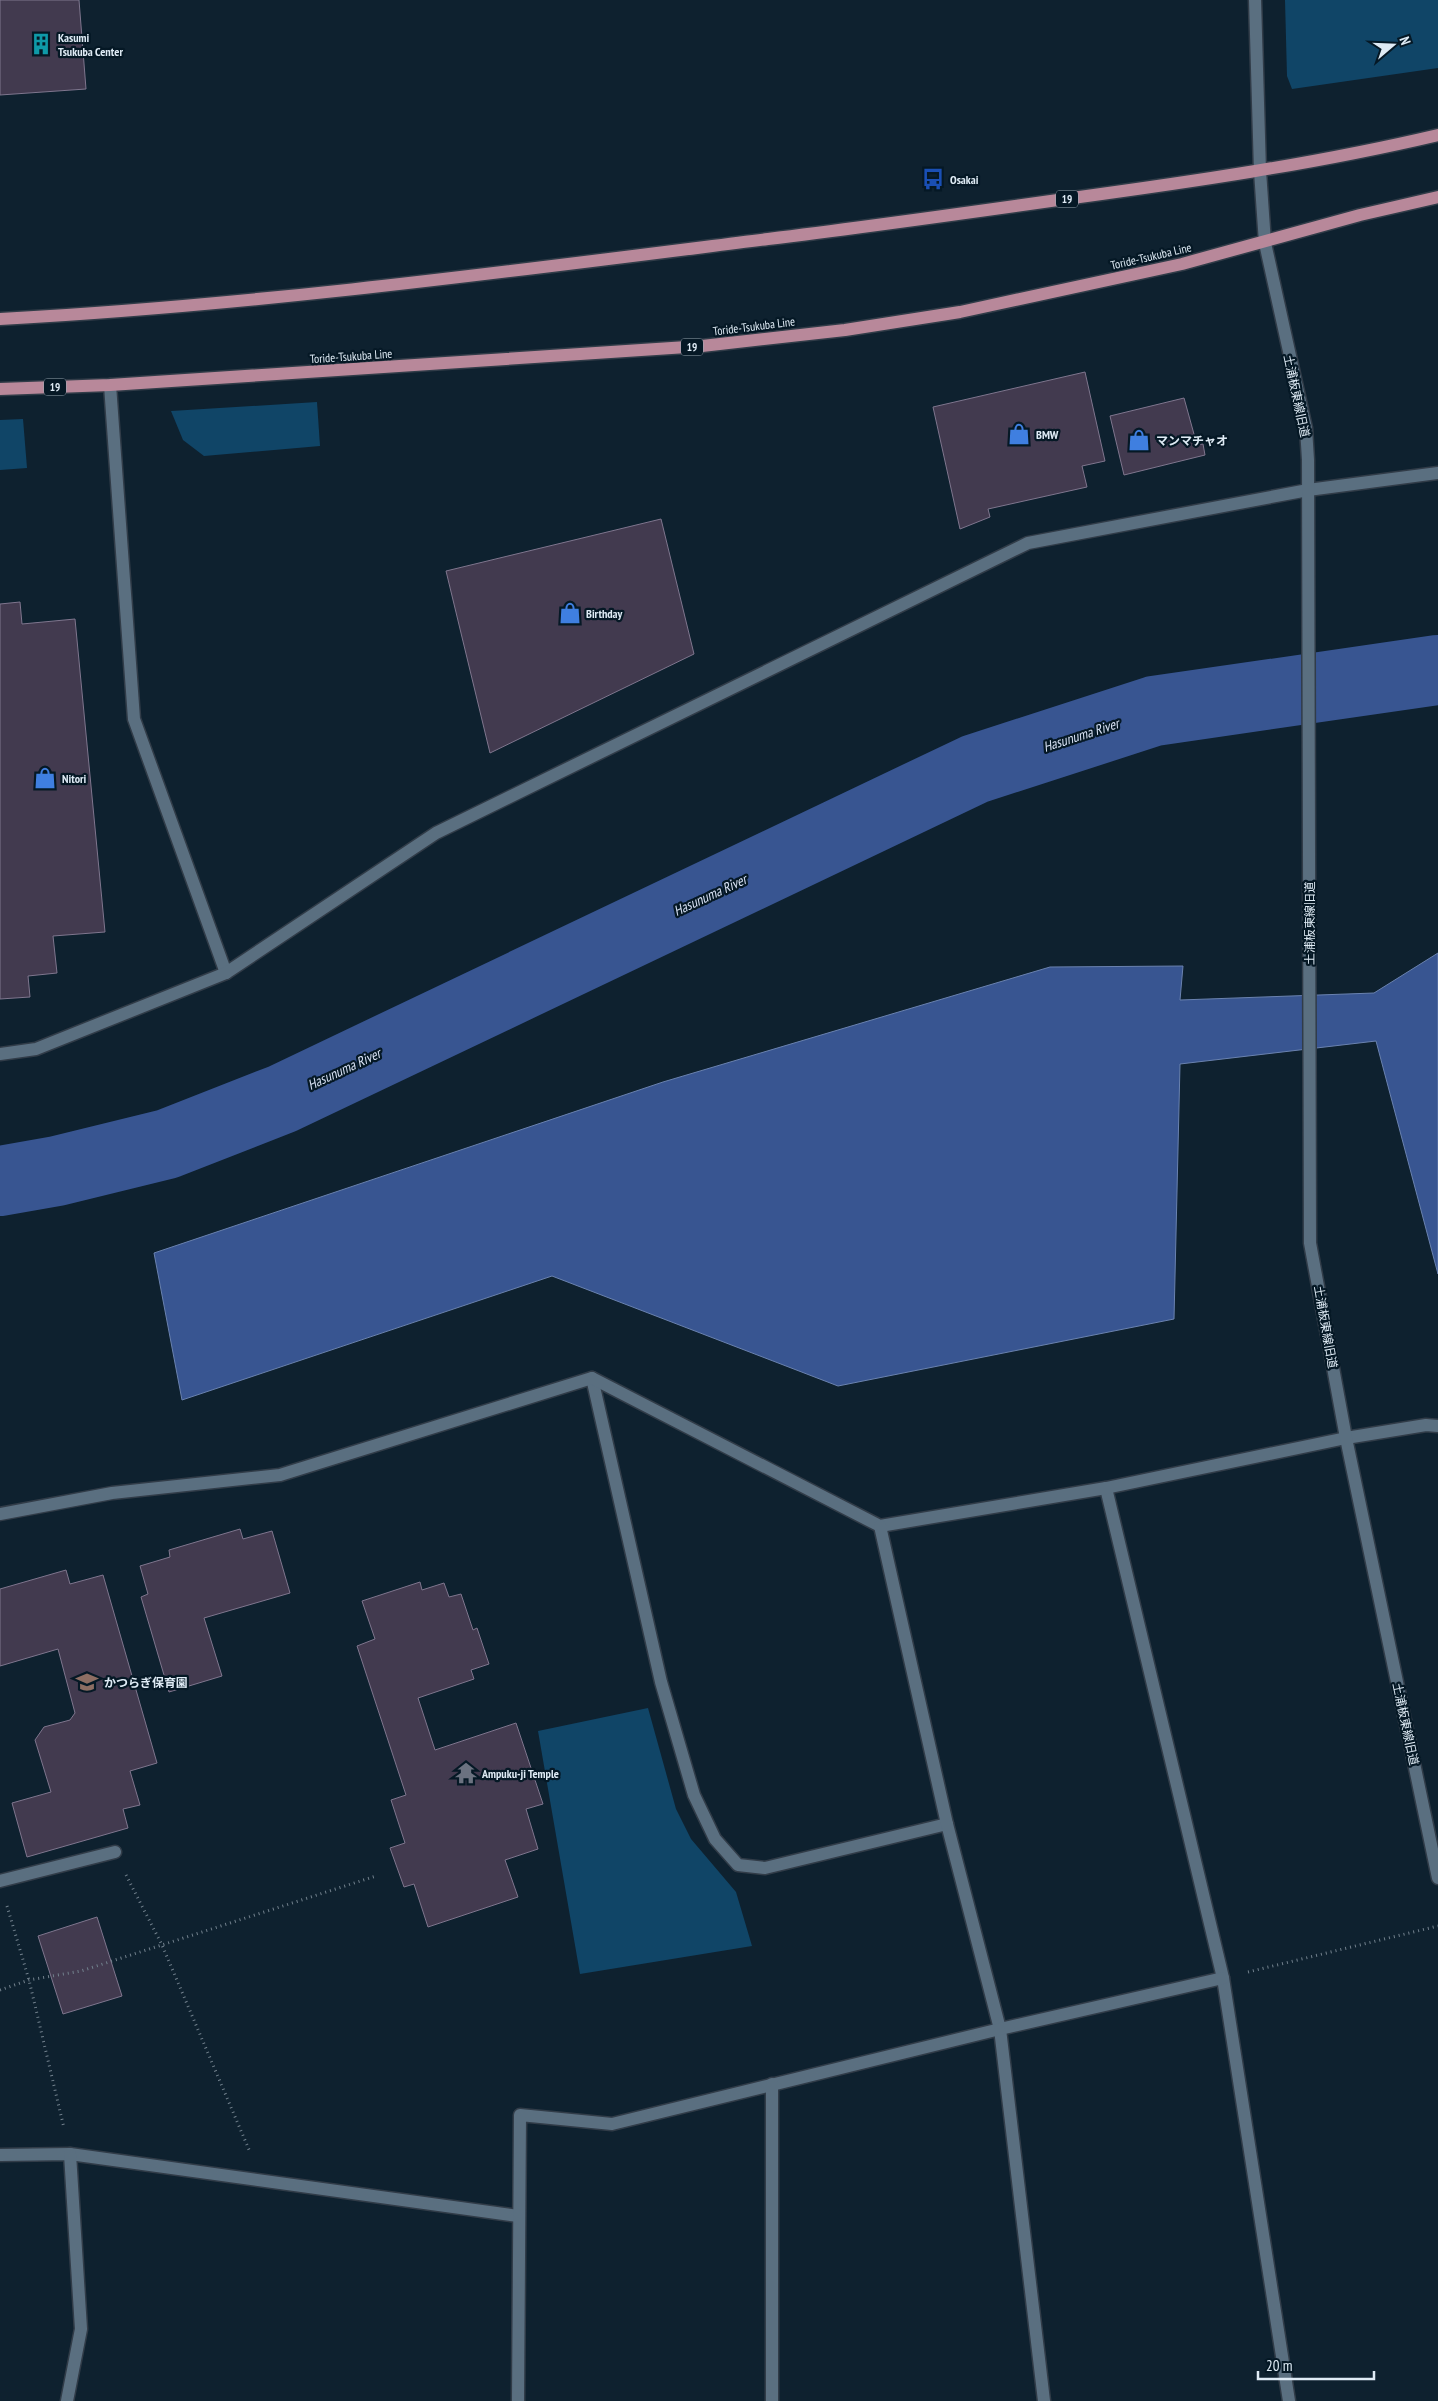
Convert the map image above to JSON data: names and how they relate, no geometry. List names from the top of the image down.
{
  "streets": {
    "main road": ["19", "Toride-Tsukuba Line"],
    "street": ["土浦板東線旧道"]
  },
  "crossings": [
    ["19", "土浦板東線旧道"],
    ["Toride-Tsukuba Line", "土浦板東線旧道"]
  ],
  "water": ["Hasunuma River"],
  "places": {
    "building": ["Kasumi Tsukuba Center"],
    "bus stop": ["Osakai"],
    "shop": [
      "BMW",
      "マンマチャオ",
      "Birthday",
      "Nitori"
    ],
    "school or university": ["かつらぎ保育園"],
    "temple": ["Ampuku-ji Temple"]
  },
  "scale_bar": "20 m",
  "north": "right"
}
